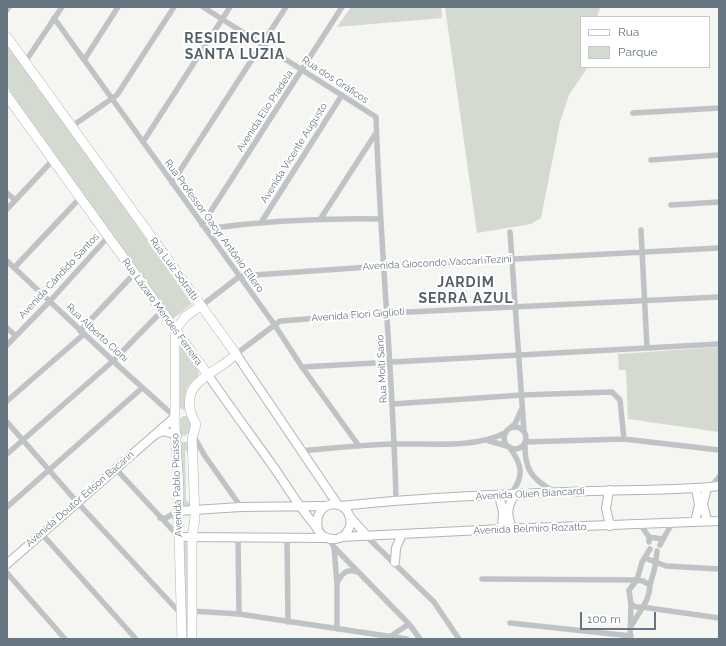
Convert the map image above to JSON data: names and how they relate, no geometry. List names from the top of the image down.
{
  "streets": {
    "main road": [
      "Rua Luiz Sotratti",
      "Rua Lázaro Mendes Ferreira",
      "Avenida Fiori Giglioti",
      "Avenida Pablo Picasso"
    ],
    "street": [
      "Rua dos Gráficos",
      "Avenida Elio Pradela",
      "Avenida Vicente Augusto",
      "Rua Professor Oacyr Antônio Ellero",
      "Avenida Giocondo Vaccari Tezini",
      "Avenida Cândido Santos",
      "Rua Alberto Cioni",
      "Rua Moiti Sano",
      "Avenida Olien Biancardi",
      "Avenida Doutor Edson Bacarin",
      "Avenida Belmiro Rozatto"
    ]
  },
  "crossings": [
    ["Rua dos Gráficos", "Avenida Elio Pradela"],
    ["Rua dos Gráficos", "Avenida Vicente Augusto"],
    ["Rua dos Gráficos", "Rua Moiti Sano"],
    ["Avenida Elio Pradela", "Rua Professor Oacyr Antônio Ellero"],
    ["Rua Professor Oacyr Antônio Ellero", "Avenida Giocondo Vaccari Tezini"],
    ["Rua Professor Oacyr Antônio Ellero", "Avenida Fiori Giglioti"],
    ["Avenida Giocondo Vaccari Tezini", "Rua Moiti Sano"],
    ["Rua Luiz Sotratti", "Rua Lázaro Mendes Ferreira"],
    ["Rua Luiz Sotratti", "Avenida Fiori Giglioti"],
    ["Rua Luiz Sotratti", "Avenida Olien Biancardi"],
    ["Rua Luiz Sotratti", "Avenida Belmiro Rozatto"],
    ["Avenida Cândido Santos", "Rua Lázaro Mendes Ferreira"],
    ["Avenida Cândido Santos", "Rua Alberto Cioni"],
    ["Rua Lázaro Mendes Ferreira", "Avenida Fiori Giglioti"],
    ["Rua Lázaro Mendes Ferreira", "Avenida Pablo Picasso"],
    ["Rua Lázaro Mendes Ferreira", "Avenida Olien Biancardi"],
    ["Rua Lázaro Mendes Ferreira", "Avenida Belmiro Rozatto"],
    ["Avenida Fiori Giglioti", "Rua Moiti Sano"],
    ["Avenida Fiori Giglioti", "Avenida Pablo Picasso"],
    ["Rua Alberto Cioni", "Avenida Pablo Picasso"],
    ["Rua Alberto Cioni", "Avenida Doutor Edson Bacarin"],
    ["Rua Moiti Sano", "Avenida Olien Biancardi"],
    ["Avenida Pablo Picasso", "Avenida Doutor Edson Bacarin"],
    ["Avenida Olien Biancardi", "Avenida Belmiro Rozatto"]
  ],
  "districts": ["RESIDENCIAL SANTA LUZIA", "JARDIM SERRA AZUL"],
  "legend": ["Rua", "Parque"],
  "scale_bar": "100 m"
}
